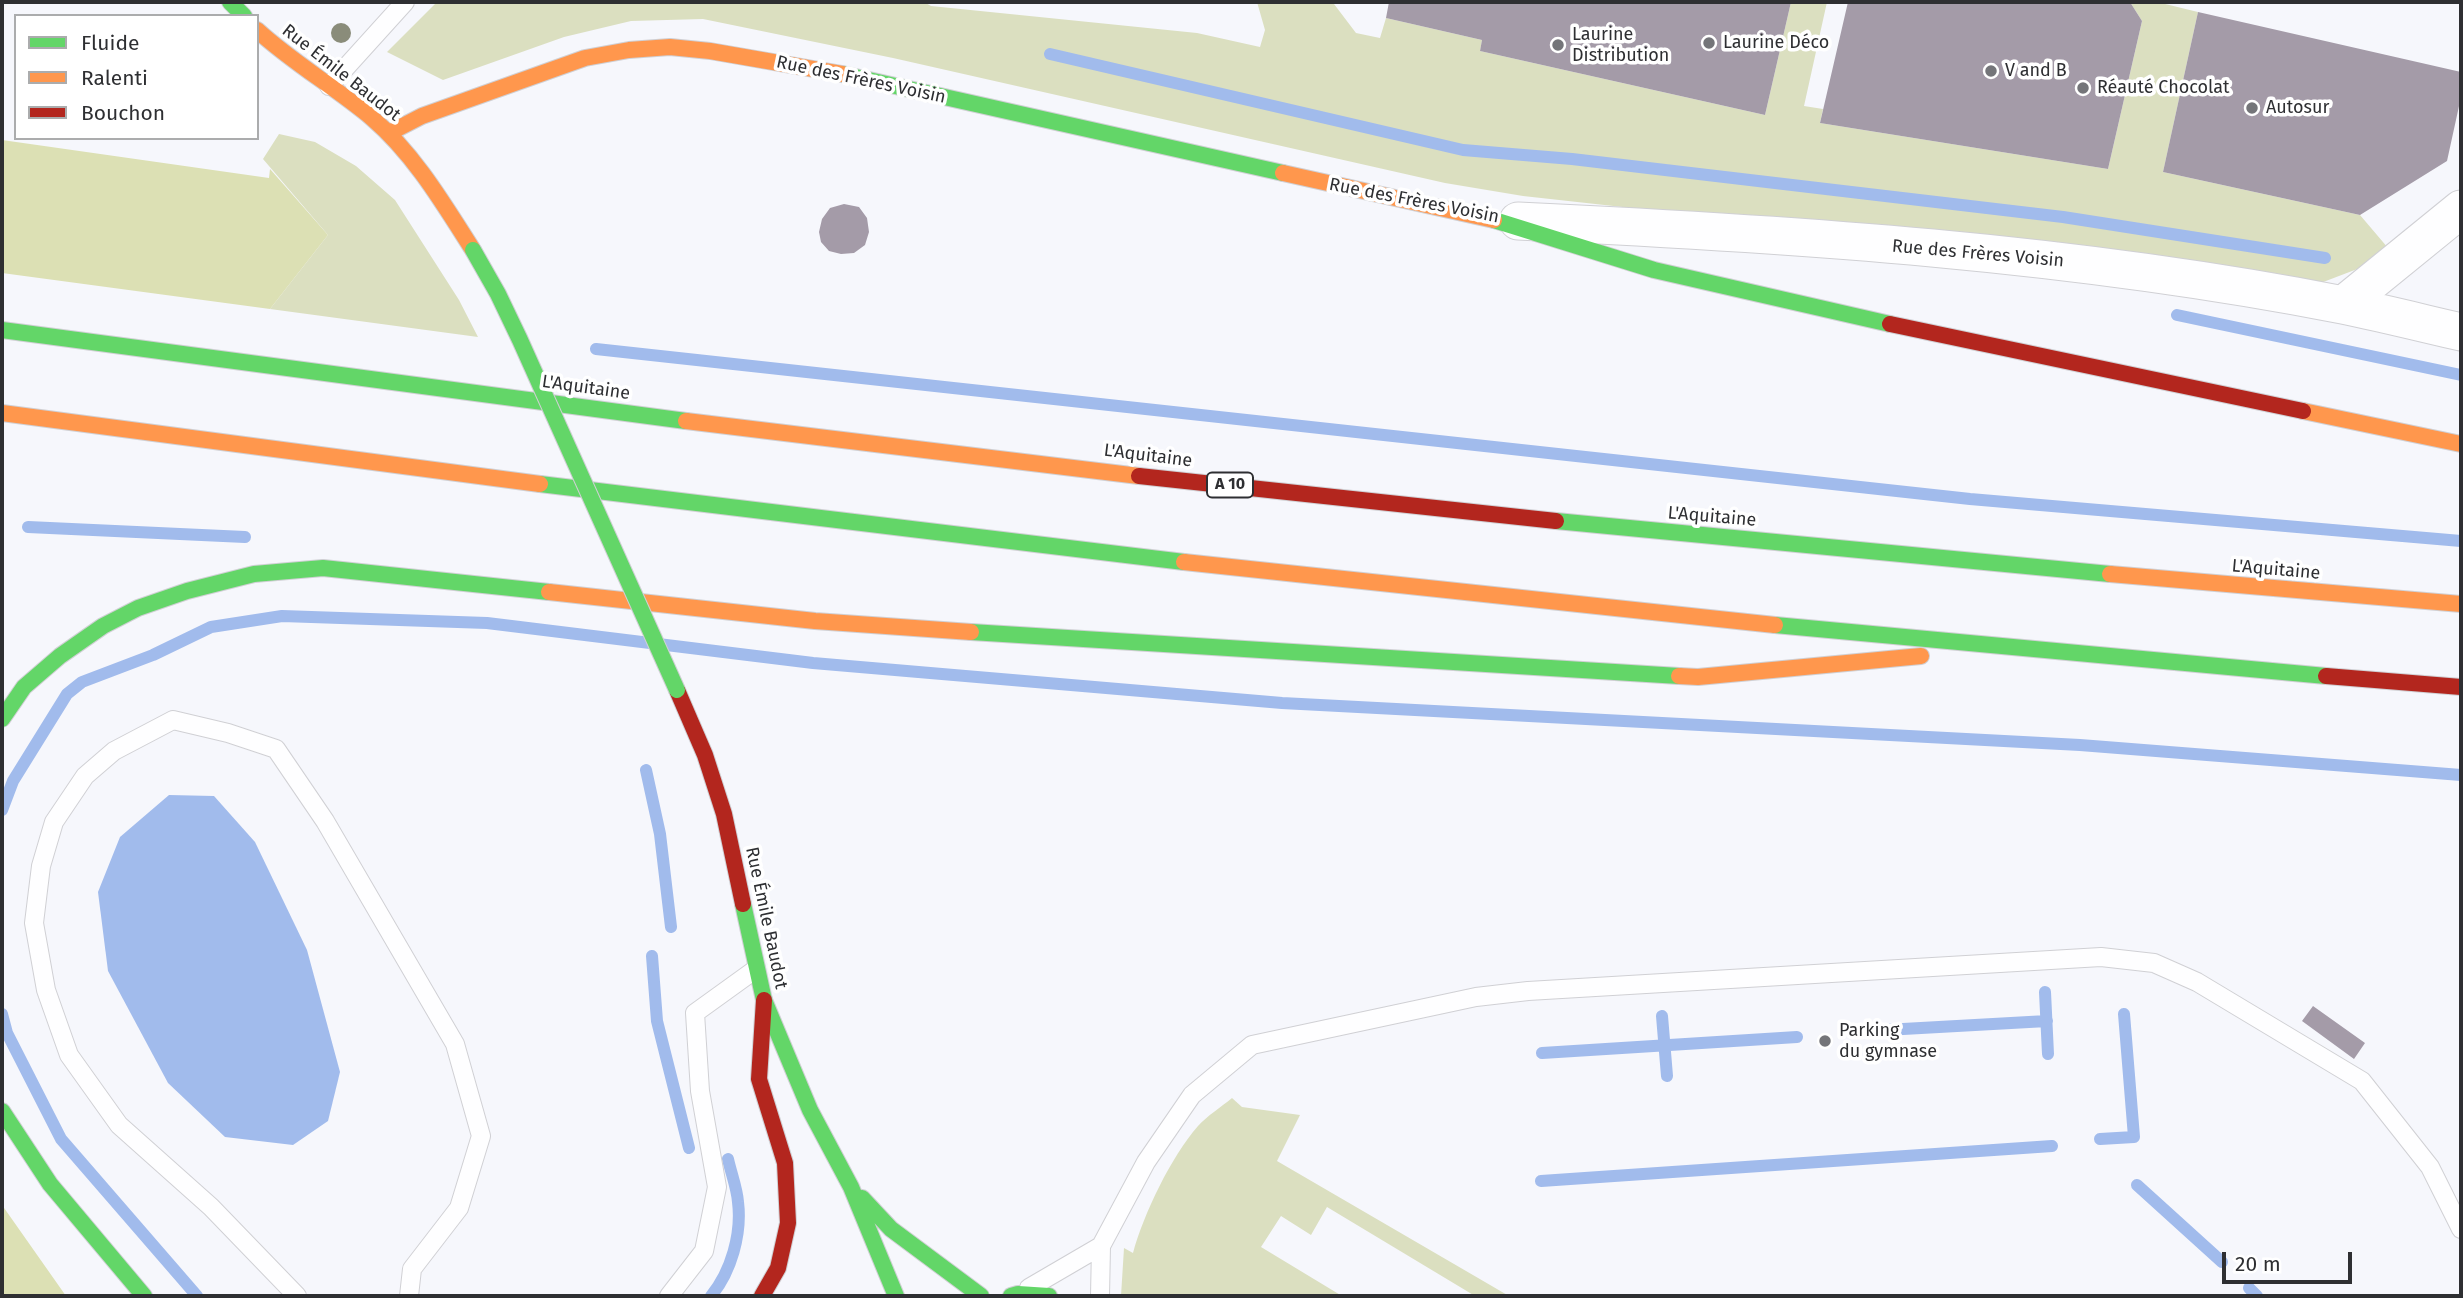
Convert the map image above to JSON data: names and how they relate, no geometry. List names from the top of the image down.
{
  "streets": {
    "main road": [
      "Rue Émile Baudot",
      "Rue des Frères Voisin",
      "L'Aquitaine",
      "A 10"
    ]
  },
  "crossings": [
    ["Rue Émile Baudot", "Rue des Frères Voisin"]
  ],
  "places": [
    "Laurine Déco",
    "Laurine Distribution",
    "V and B",
    "Réauté Chocolat",
    "Autosur",
    "Parking du gymnase"
  ],
  "legend": ["Fluide", "Ralenti", "Bouchon"],
  "scale_bar": "20 m"
}
